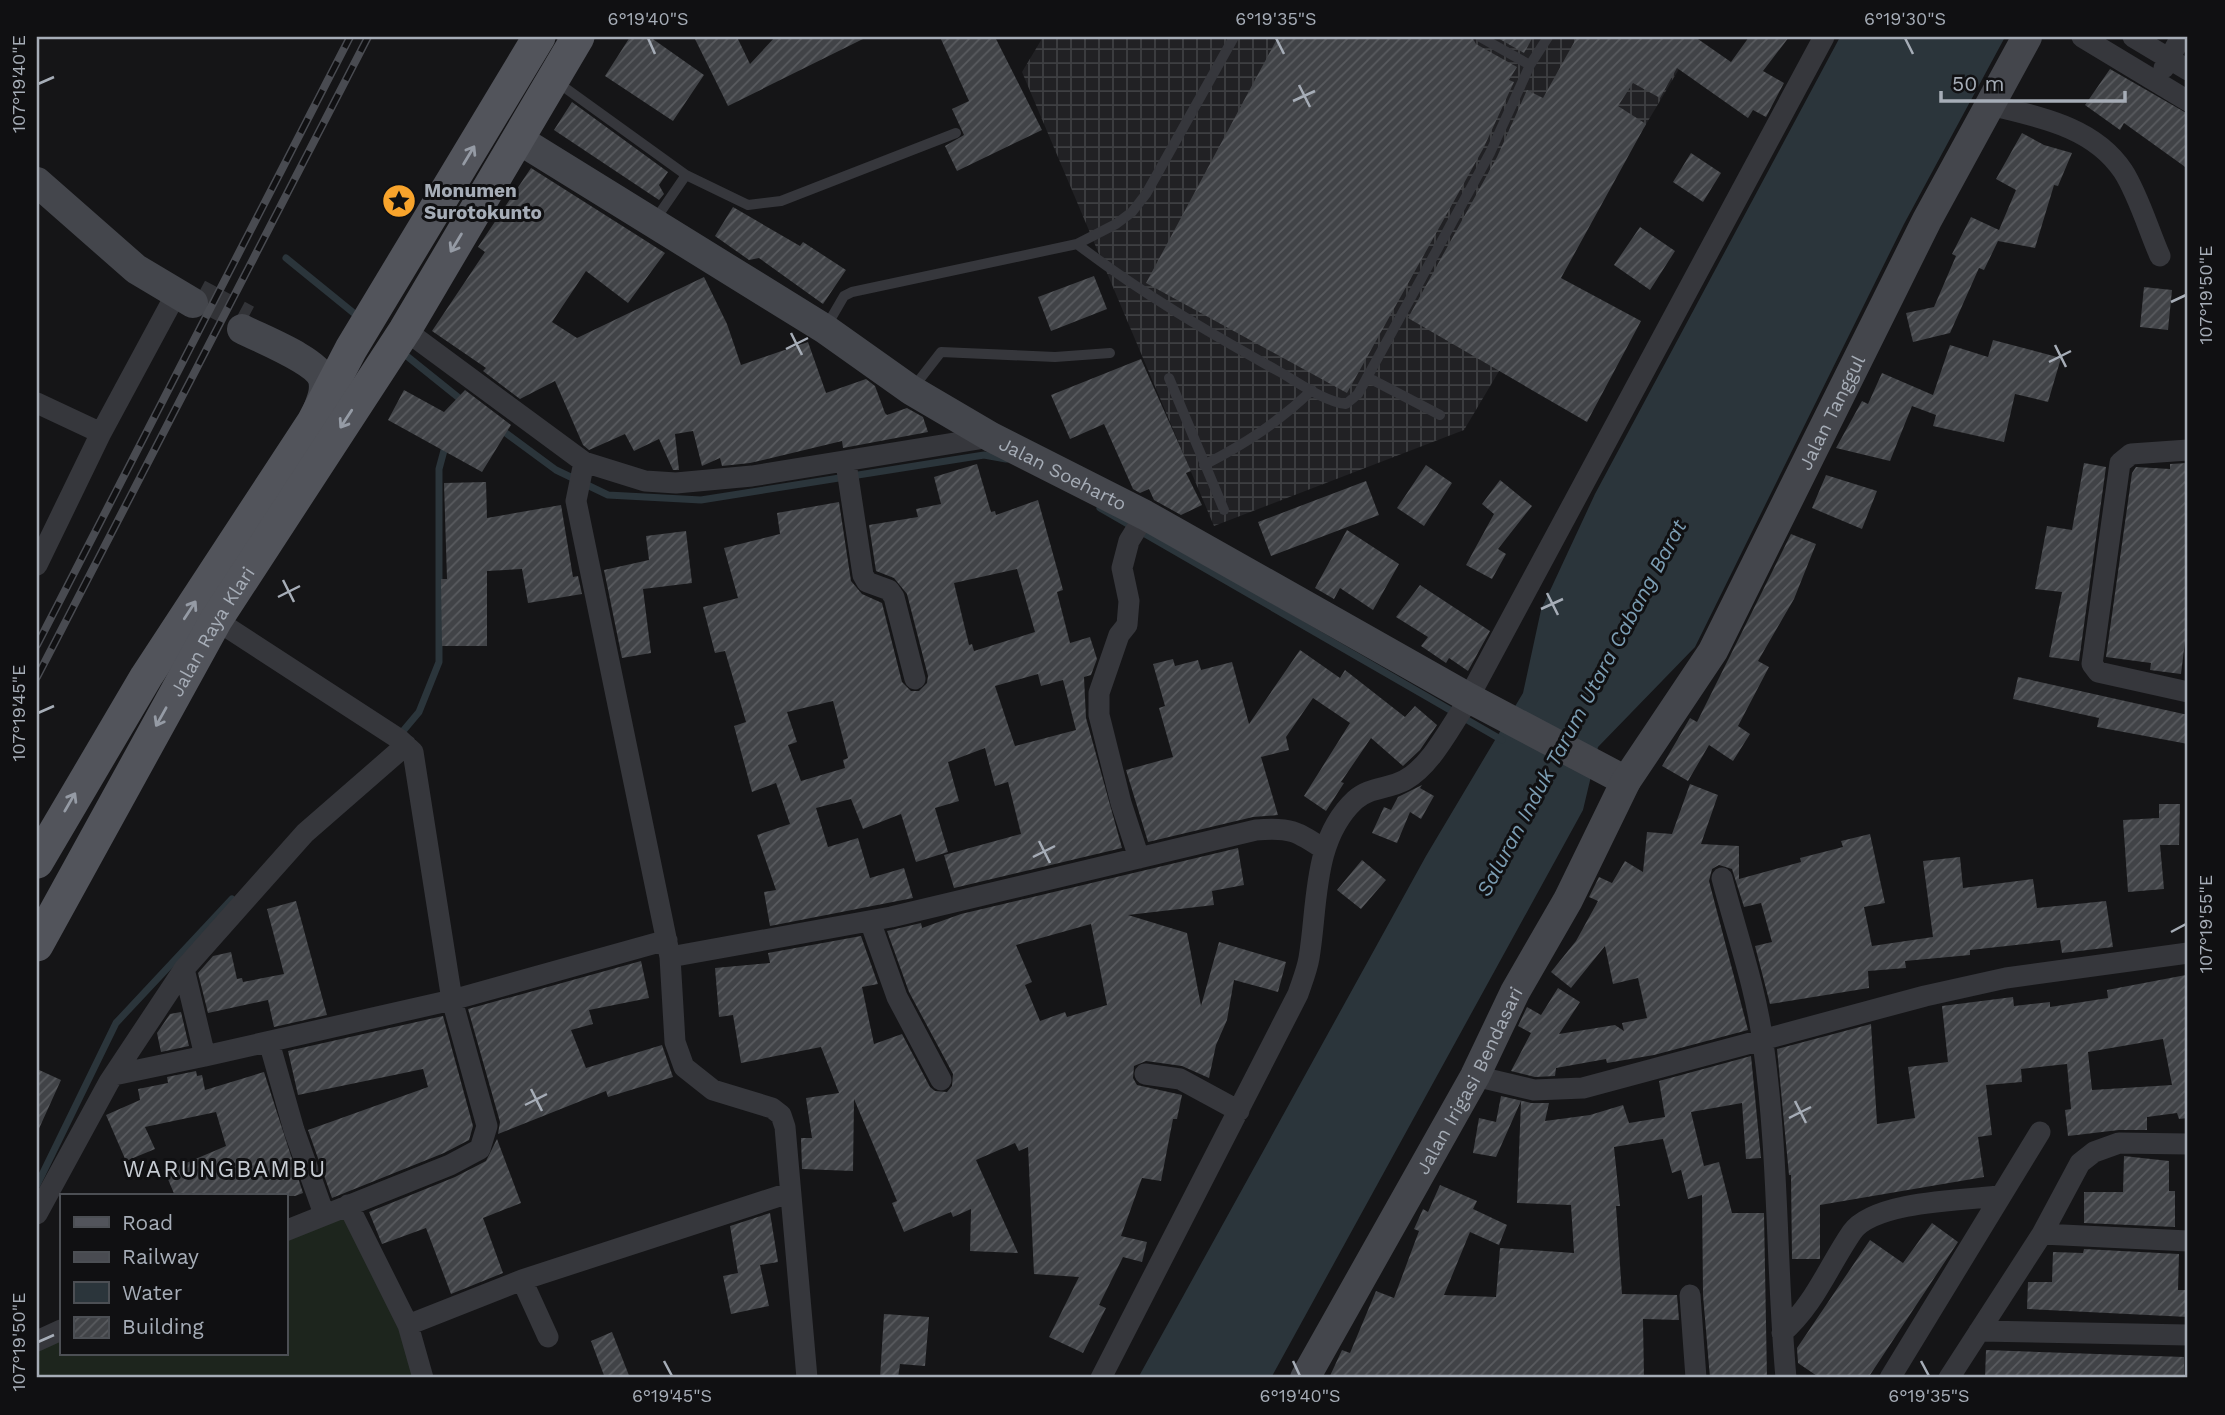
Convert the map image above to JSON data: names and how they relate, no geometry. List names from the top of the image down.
{
  "streets": {
    "main road": ["Jalan Raya Klari"],
    "street": ["Jalan Tanggul", "Jalan Soeharto", "Jalan Irigasi Bendasari"]
  },
  "crossings": [
    ["Jalan Tanggul", "Jalan Soeharto"],
    ["Jalan Tanggul", "Jalan Irigasi Bendasari"],
    ["Jalan Soeharto", "Jalan Raya Klari"],
    ["Jalan Soeharto", "Jalan Irigasi Bendasari"]
  ],
  "districts": ["WARUNGBAMBU"],
  "water": ["Saluran Induk Tarum Utara Cabang Barat"],
  "places": {
    "place": ["Monumen Surotokunto"]
  },
  "legend": [
    "Road",
    "Railway",
    "Water",
    "Building"
  ],
  "scale_bar": "50 m",
  "coordinates": [
    "6°19'40\"S",
    "6°19'35\"S",
    "6°19'30\"S",
    "107°19'40\"E",
    "107°19'50\"E",
    "107°19'45\"E",
    "107°19'55\"E",
    "6°19'45\"S"
  ]
}
